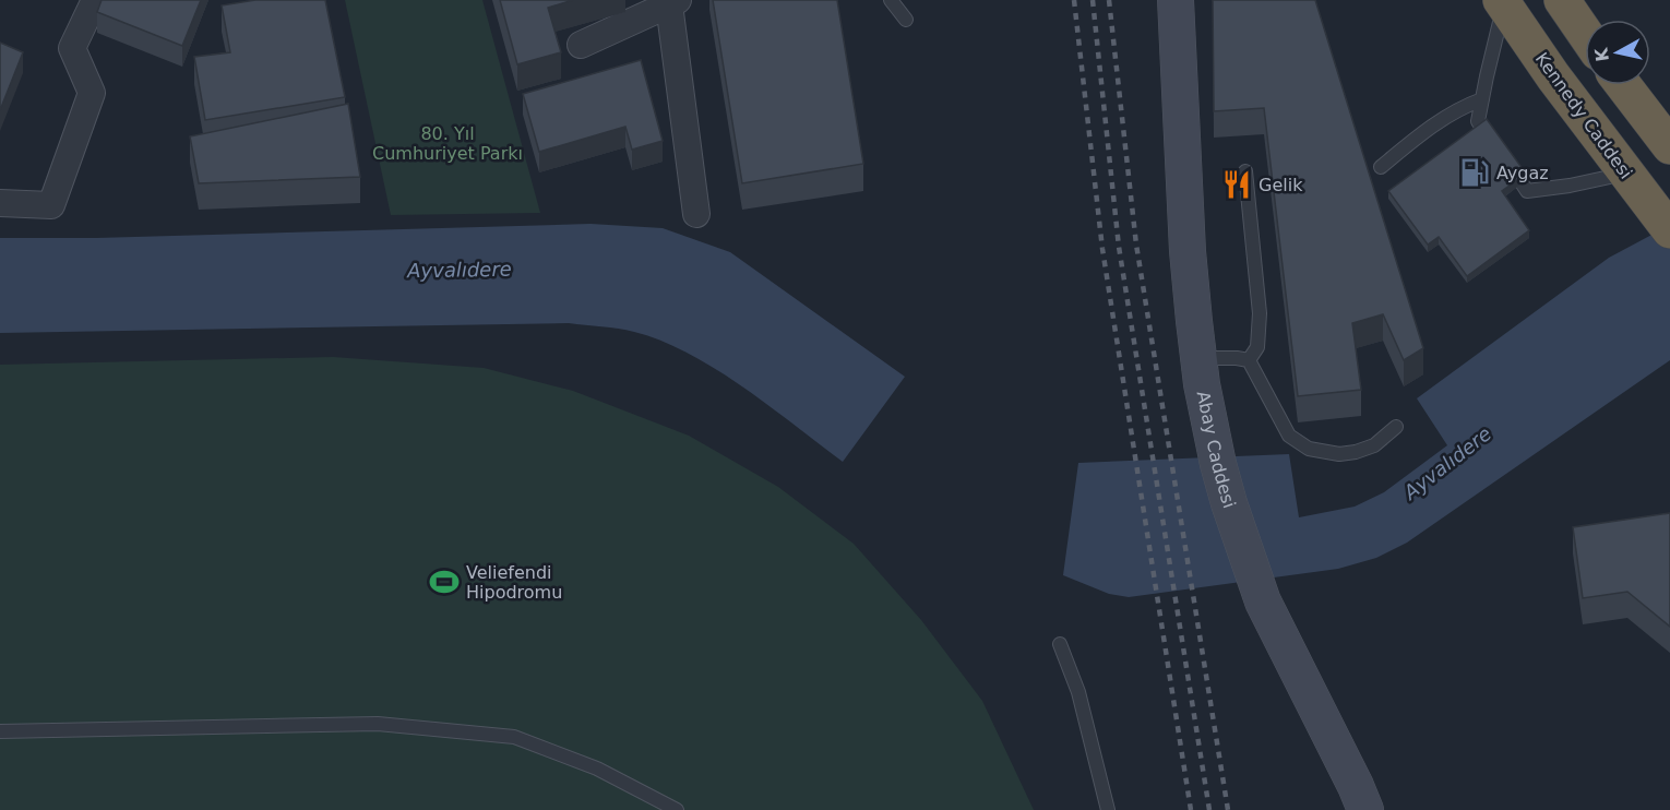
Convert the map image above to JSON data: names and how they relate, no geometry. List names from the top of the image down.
{
  "streets": {
    "highway": ["Kennedy Caddesi"],
    "main road": ["Abay Caddesi"]
  },
  "water": ["Ayvalıdere"],
  "parks": ["80. Yıl Cumhuriyet Parkı"],
  "places": {
    "fuel station": ["Aygaz"],
    "restaurant": ["Gelik"],
    "sports": ["Veliefendi Hipodromu"]
  },
  "north": "left"
}
